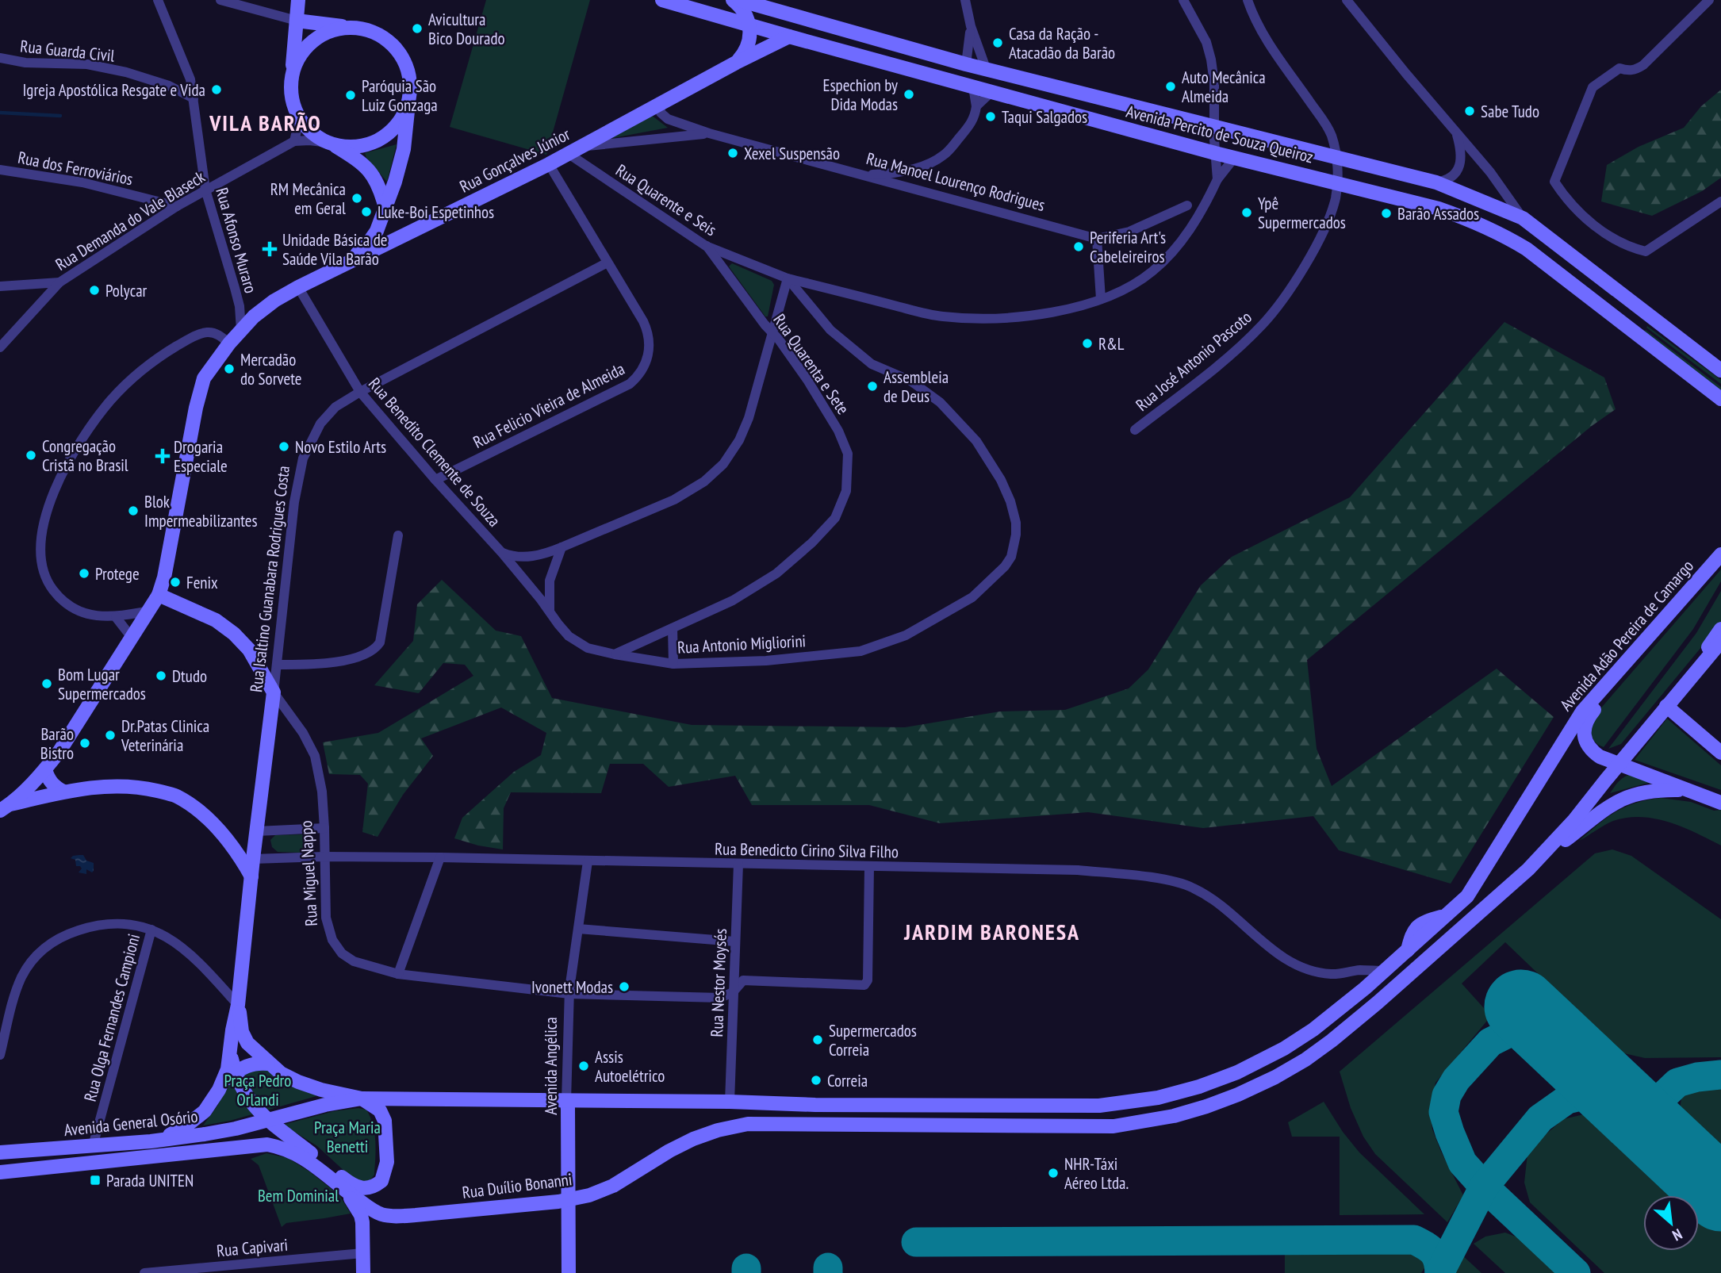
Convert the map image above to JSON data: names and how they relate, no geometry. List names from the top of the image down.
{
  "streets": {
    "main road": [
      "Avenida Percito de Souza Queiroz",
      "Rua Gonçalves Júnior",
      "Rua Isaltino Guanabara Rodrigues Costa",
      "Avenida Adão Pereira de Camargo",
      "Rua Miguel Nappo",
      "Avenida Angélica",
      "Avenida General Osório",
      "Rua Duílio Bonanni"
    ],
    "street": [
      "Rua Guarda Civil",
      "Rua dos Ferroviários",
      "Rua Manoel Lourenço Rodrigues",
      "Rua Quarente e Seis",
      "Rua Demanda do Vale Blaseck",
      "Rua Afonso Muraro",
      "Rua José Antonio Pascoto",
      "Rua Quarenta e Sete",
      "Rua Felicio Vieira de Almeida",
      "Rua Benedito Clemente de Souza",
      "Rua Antonio Migliorini",
      "Rua Benedicto Cirino Silva Filho",
      "Rua Nestor Moysés",
      "Rua Olga Fernandes Campioni",
      "Rua Capivari"
    ]
  },
  "crossings": [
    ["Rua Guarda Civil", "Rua Afonso Muraro"],
    ["Avenida Percito de Souza Queiroz", "Rua Gonçalves Júnior"],
    ["Avenida Percito de Souza Queiroz", "Rua José Antonio Pascoto"],
    ["Rua Gonçalves Júnior", "Rua Manoel Lourenço Rodrigues"],
    ["Rua Gonçalves Júnior", "Rua Quarente e Seis"],
    ["Rua Gonçalves Júnior", "Rua Afonso Muraro"],
    ["Rua Gonçalves Júnior", "Rua Felicio Vieira de Almeida"],
    ["Rua Gonçalves Júnior", "Rua Benedito Clemente de Souza"],
    ["Rua Gonçalves Júnior", "Rua Miguel Nappo"],
    ["Rua dos Ferroviários", "Rua Demanda do Vale Blaseck"],
    ["Rua Manoel Lourenço Rodrigues", "Rua Quarente e Seis"],
    ["Rua Quarente e Seis", "Rua Quarenta e Sete"],
    ["Rua Quarente e Seis", "Rua Antonio Migliorini"],
    ["Rua Demanda do Vale Blaseck", "Rua Afonso Muraro"],
    ["Rua Quarenta e Sete", "Rua Antonio Migliorini"],
    ["Rua Felicio Vieira de Almeida", "Rua Benedito Clemente de Souza"],
    ["Rua Felicio Vieira de Almeida", "Rua Isaltino Guanabara Rodrigues Costa"],
    ["Rua Benedito Clemente de Souza", "Rua Isaltino Guanabara Rodrigues Costa"],
    ["Rua Benedito Clemente de Souza", "Rua Antonio Migliorini"],
    ["Rua Isaltino Guanabara Rodrigues Costa", "Avenida Adão Pereira de Camargo"],
    ["Rua Isaltino Guanabara Rodrigues Costa", "Rua Benedicto Cirino Silva Filho"],
    ["Rua Isaltino Guanabara Rodrigues Costa", "Rua Miguel Nappo"],
    ["Rua Isaltino Guanabara Rodrigues Costa", "Avenida General Osório"],
    ["Avenida Adão Pereira de Camargo", "Rua Benedicto Cirino Silva Filho"],
    ["Avenida Adão Pereira de Camargo", "Rua Nestor Moysés"],
    ["Avenida Adão Pereira de Camargo", "Avenida Angélica"],
    ["Avenida Adão Pereira de Camargo", "Avenida General Osório"],
    ["Rua Benedicto Cirino Silva Filho", "Rua Miguel Nappo"],
    ["Rua Benedicto Cirino Silva Filho", "Rua Nestor Moysés"],
    ["Rua Benedicto Cirino Silva Filho", "Avenida Angélica"],
    ["Rua Miguel Nappo", "Rua Nestor Moysés"],
    ["Rua Miguel Nappo", "Avenida Angélica"],
    ["Rua Olga Fernandes Campioni", "Avenida General Osório"],
    ["Avenida Angélica", "Rua Duílio Bonanni"],
    ["Avenida General Osório", "Rua Duílio Bonanni"]
  ],
  "districts": ["VILA BARÃO", "JARDIM BARONESA"],
  "parks": ["Praça Pedro Orlandi", "Praça Maria Benetti", "Bem Dominial"],
  "places": {
    "other": [
      "Avicultura Bico Dourado",
      "Casa da Ração - Atacadão da Barão",
      "Auto Mecânica Almeida",
      "Igreja Apostólica Resgate e Vida",
      "Espechion by Dida Modas",
      "Paróquia São Luiz Gonzaga",
      "Sabe Tudo",
      "Taqui Salgados",
      "Xexel Suspensão",
      "RM Mecânica em Geral",
      "Luke-Boi Espetinhos",
      "Ypê Supermercados",
      "Barão Assados",
      "Periferia Art's Cabeleireiros",
      "Polycar",
      "R&L",
      "Mercadão do Sorvete",
      "Assembleia de Deus",
      "Novo Estilo Arts",
      "Congregação Cristã no Brasil",
      "Blok Impermeabilizantes",
      "Protege",
      "Fenix",
      "Dtudo",
      "Bom Lugar Supermercados",
      "Dr.Patas Clinica Veterinária",
      "Barão Bistro",
      "Ivonett Modas",
      "Supermercados Correia",
      "Assis Autoelétrico",
      "Correia",
      "NHR-Táxi Aéreo Ltda."
    ],
    "health": ["Unidade Básica de Saúde Vila Barão", "Drogaria Especiale"],
    "transit": ["Parada UNITEN"]
  },
  "north": "bottom right"
}
